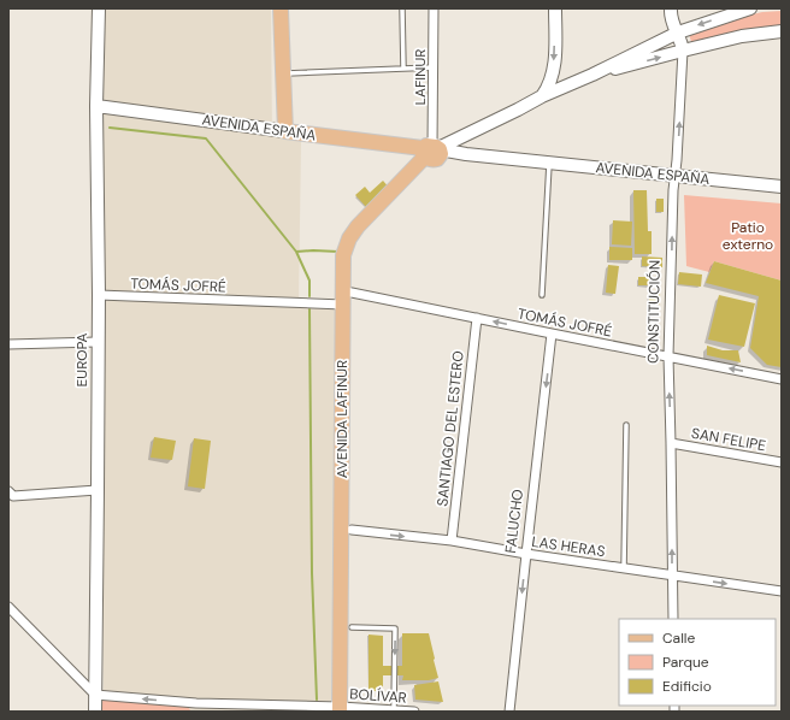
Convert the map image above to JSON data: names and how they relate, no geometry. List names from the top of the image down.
{
  "streets": {
    "main road": [
      "AVENIDA ESPAÑA",
      "CONSTITUCIÓN",
      "EUROPA",
      "AVENIDA LAFINUR"
    ],
    "street": [
      "LAFINUR",
      "TOMÁS JOFRÉ",
      "SANTIAGO DEL ESTERO",
      "SAN FELIPE",
      "FALUCHO",
      "LAS HERAS",
      "BOLÍVAR"
    ]
  },
  "crossings": [
    ["LAFINUR", "AVENIDA ESPAÑA"],
    ["LAFINUR", "AVENIDA LAFINUR"],
    ["AVENIDA ESPAÑA", "CONSTITUCIÓN"],
    ["AVENIDA ESPAÑA", "EUROPA"],
    ["AVENIDA ESPAÑA", "AVENIDA LAFINUR"],
    ["TOMÁS JOFRÉ", "CONSTITUCIÓN"],
    ["TOMÁS JOFRÉ", "EUROPA"],
    ["TOMÁS JOFRÉ", "AVENIDA LAFINUR"],
    ["TOMÁS JOFRÉ", "SANTIAGO DEL ESTERO"],
    ["TOMÁS JOFRÉ", "FALUCHO"],
    ["CONSTITUCIÓN", "SAN FELIPE"],
    ["CONSTITUCIÓN", "LAS HERAS"],
    ["EUROPA", "BOLÍVAR"],
    ["AVENIDA LAFINUR", "LAS HERAS"],
    ["AVENIDA LAFINUR", "BOLÍVAR"],
    ["SANTIAGO DEL ESTERO", "LAS HERAS"],
    ["FALUCHO", "LAS HERAS"]
  ],
  "one_way": ["CONSTITUCIÓN", "FALUCHO", "LAS HERAS"],
  "parks": ["Patio externo"],
  "legend": ["Calle", "Parque", "Edificio"]
}
